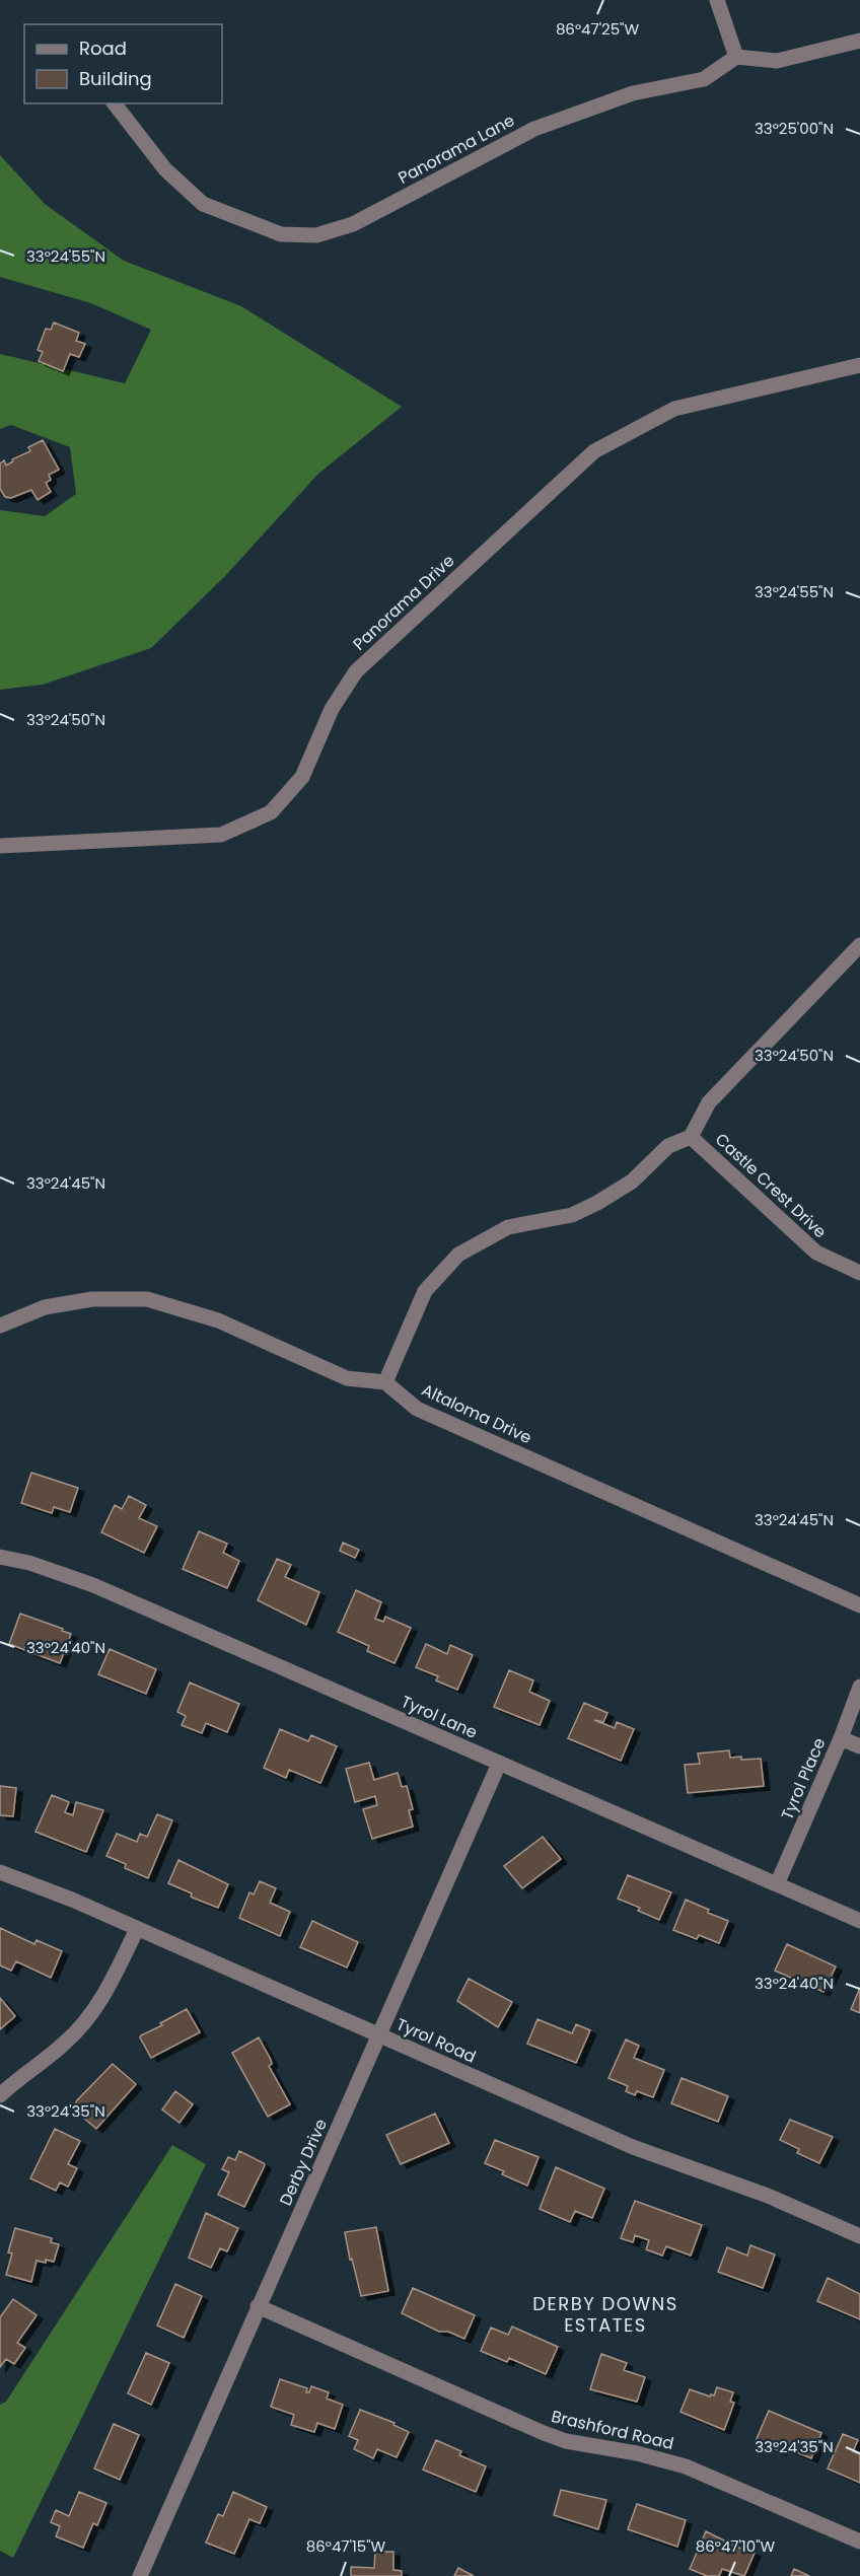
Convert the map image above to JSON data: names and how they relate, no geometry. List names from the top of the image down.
{
  "streets": {
    "street": [
      "Panorama Lane",
      "Panorama Drive",
      "Castle Crest Drive",
      "Altaloma Drive",
      "Tyrol Lane",
      "Tyrol Place",
      "Tyrol Road",
      "Derby Drive",
      "Brashford Road"
    ]
  },
  "crossings": [
    ["Tyrol Lane", "Tyrol Place"],
    ["Tyrol Lane", "Derby Drive"],
    ["Tyrol Road", "Derby Drive"],
    ["Derby Drive", "Brashford Road"]
  ],
  "districts": ["DERBY DOWNS ESTATES"],
  "legend": ["Road", "Building"],
  "coordinates": [
    "86°47'25\"W",
    "33°25'00\"N",
    "33°24'55\"N",
    "33°24'50\"N",
    "33°24'45\"N",
    "33°24'40\"N",
    "33°24'35\"N",
    "86°47'15\"W",
    "86°47'10\"W"
  ]
}
